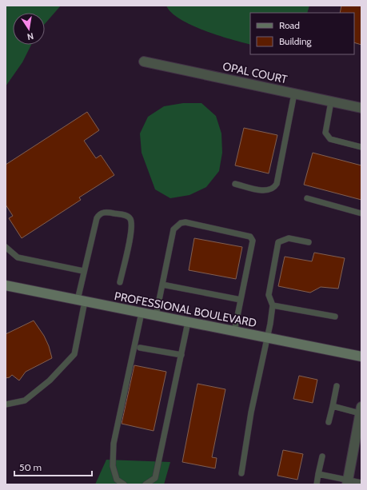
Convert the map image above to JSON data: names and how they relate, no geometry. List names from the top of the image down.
{
  "streets": {
    "street": ["OPAL COURT", "PROFESSIONAL BOULEVARD"]
  },
  "legend": ["Road", "Building"],
  "scale_bar": "50 m",
  "north": "bottom"
}
